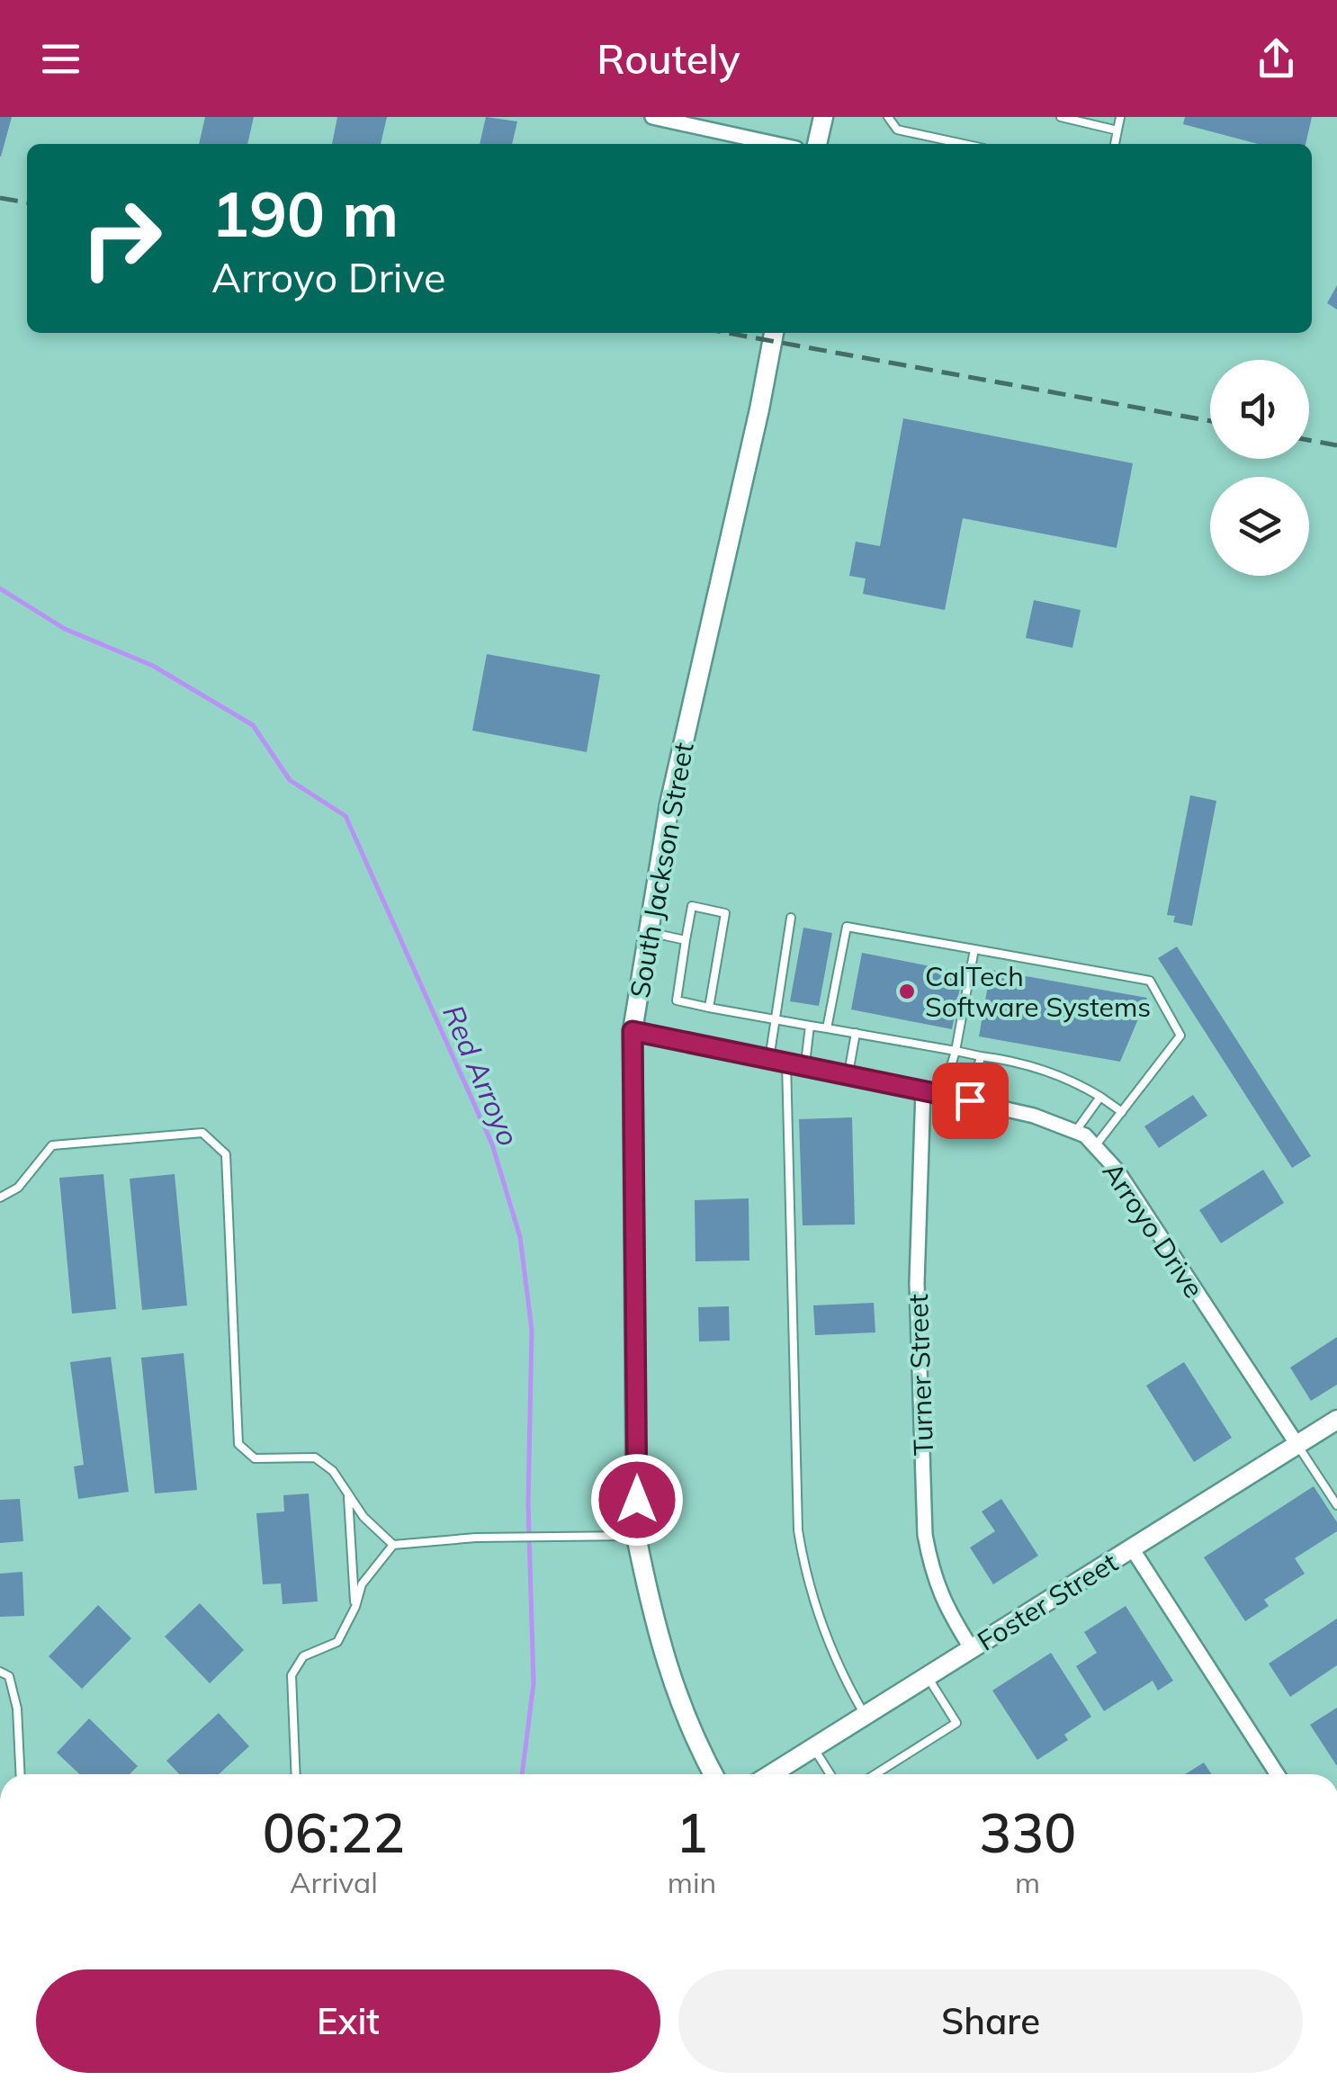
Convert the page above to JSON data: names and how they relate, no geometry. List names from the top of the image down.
{
  "streets": {
    "main road": ["South Jackson Street", "Foster Street"],
    "street": ["Arroyo Drive", "Turner Street"]
  },
  "crossings": [
    ["South Jackson Street", "Arroyo Drive"],
    ["Arroyo Drive", "Turner Street"],
    ["Arroyo Drive", "Foster Street"],
    ["Turner Street", "Foster Street"]
  ],
  "water": ["Red Arroyo"],
  "places": ["CalTech Software Systems"],
  "page": {
    "header": "Routely",
    "turn": ["190 m", "Arroyo Drive"],
    "eta": [
      "06:22",
      "Arrival",
      "1",
      "min",
      "330",
      "m"
    ],
    "buttons": ["Exit", "Share"]
  }
}
